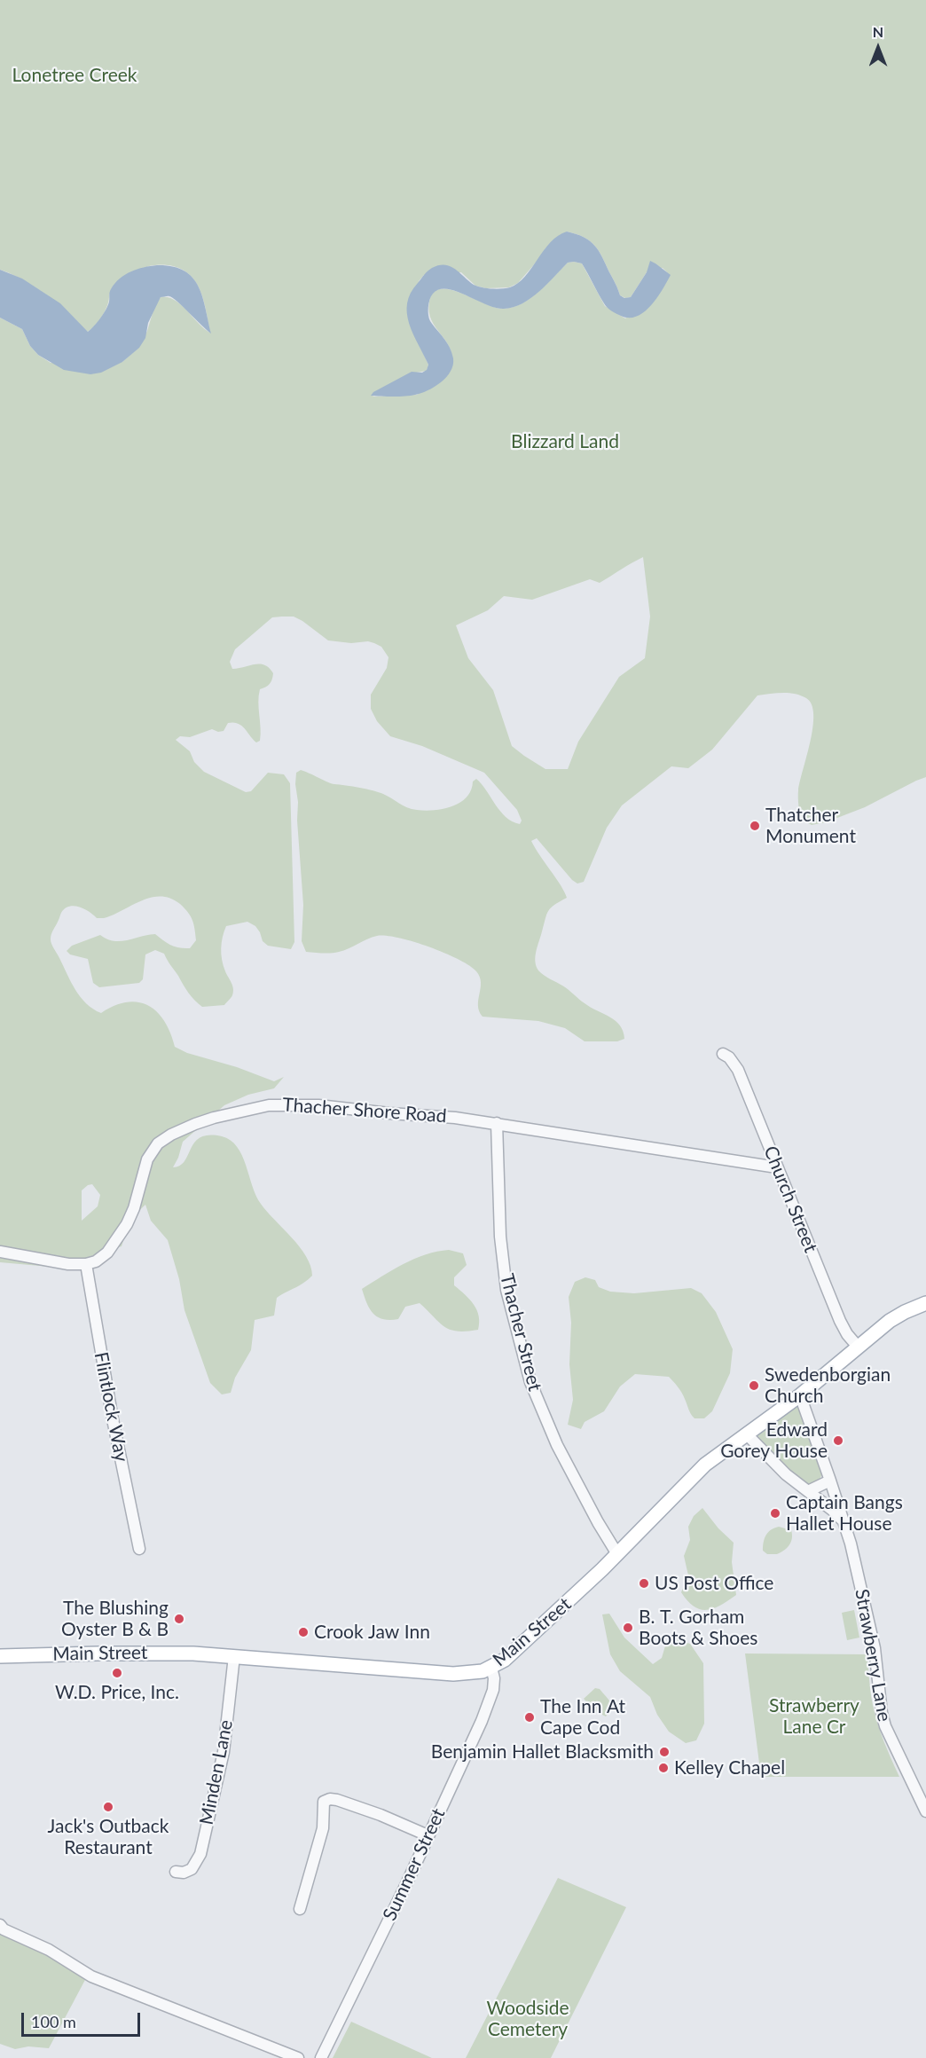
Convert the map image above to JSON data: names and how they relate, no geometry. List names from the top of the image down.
{
  "streets": {
    "main road": ["Main Street"],
    "street": [
      "Thacher Shore Road",
      "Church Street",
      "Thacher Street",
      "Flintlock Way",
      "Strawberry Lane",
      "Minden Lane",
      "Summer Street"
    ]
  },
  "crossings": [
    ["Thacher Shore Road", "Church Street"],
    ["Thacher Shore Road", "Thacher Street"],
    ["Thacher Shore Road", "Flintlock Way"],
    ["Church Street", "Main Street"],
    ["Thacher Street", "Main Street"],
    ["Main Street", "Strawberry Lane"],
    ["Main Street", "Minden Lane"],
    ["Main Street", "Summer Street"]
  ],
  "parks": [
    "Lonetree Creek",
    "Blizzard Land",
    "Strawberry Lane Cr",
    "Woodside Cemetery"
  ],
  "places": [
    "Thatcher Monument",
    "Swedenborgian Church",
    "Edward Gorey House",
    "Captain Bangs Hallet House",
    "US Post Office",
    "The Blushing Oyster B & B",
    "B. T. Gorham Boots & Shoes",
    "Crook Jaw Inn",
    "W.D. Price, Inc.",
    "The Inn At Cape Cod",
    "Benjamin Hallet Blacksmith",
    "Kelley Chapel",
    "Jack's Outback Restaurant"
  ],
  "scale_bar": "100 m",
  "north": "top"
}
